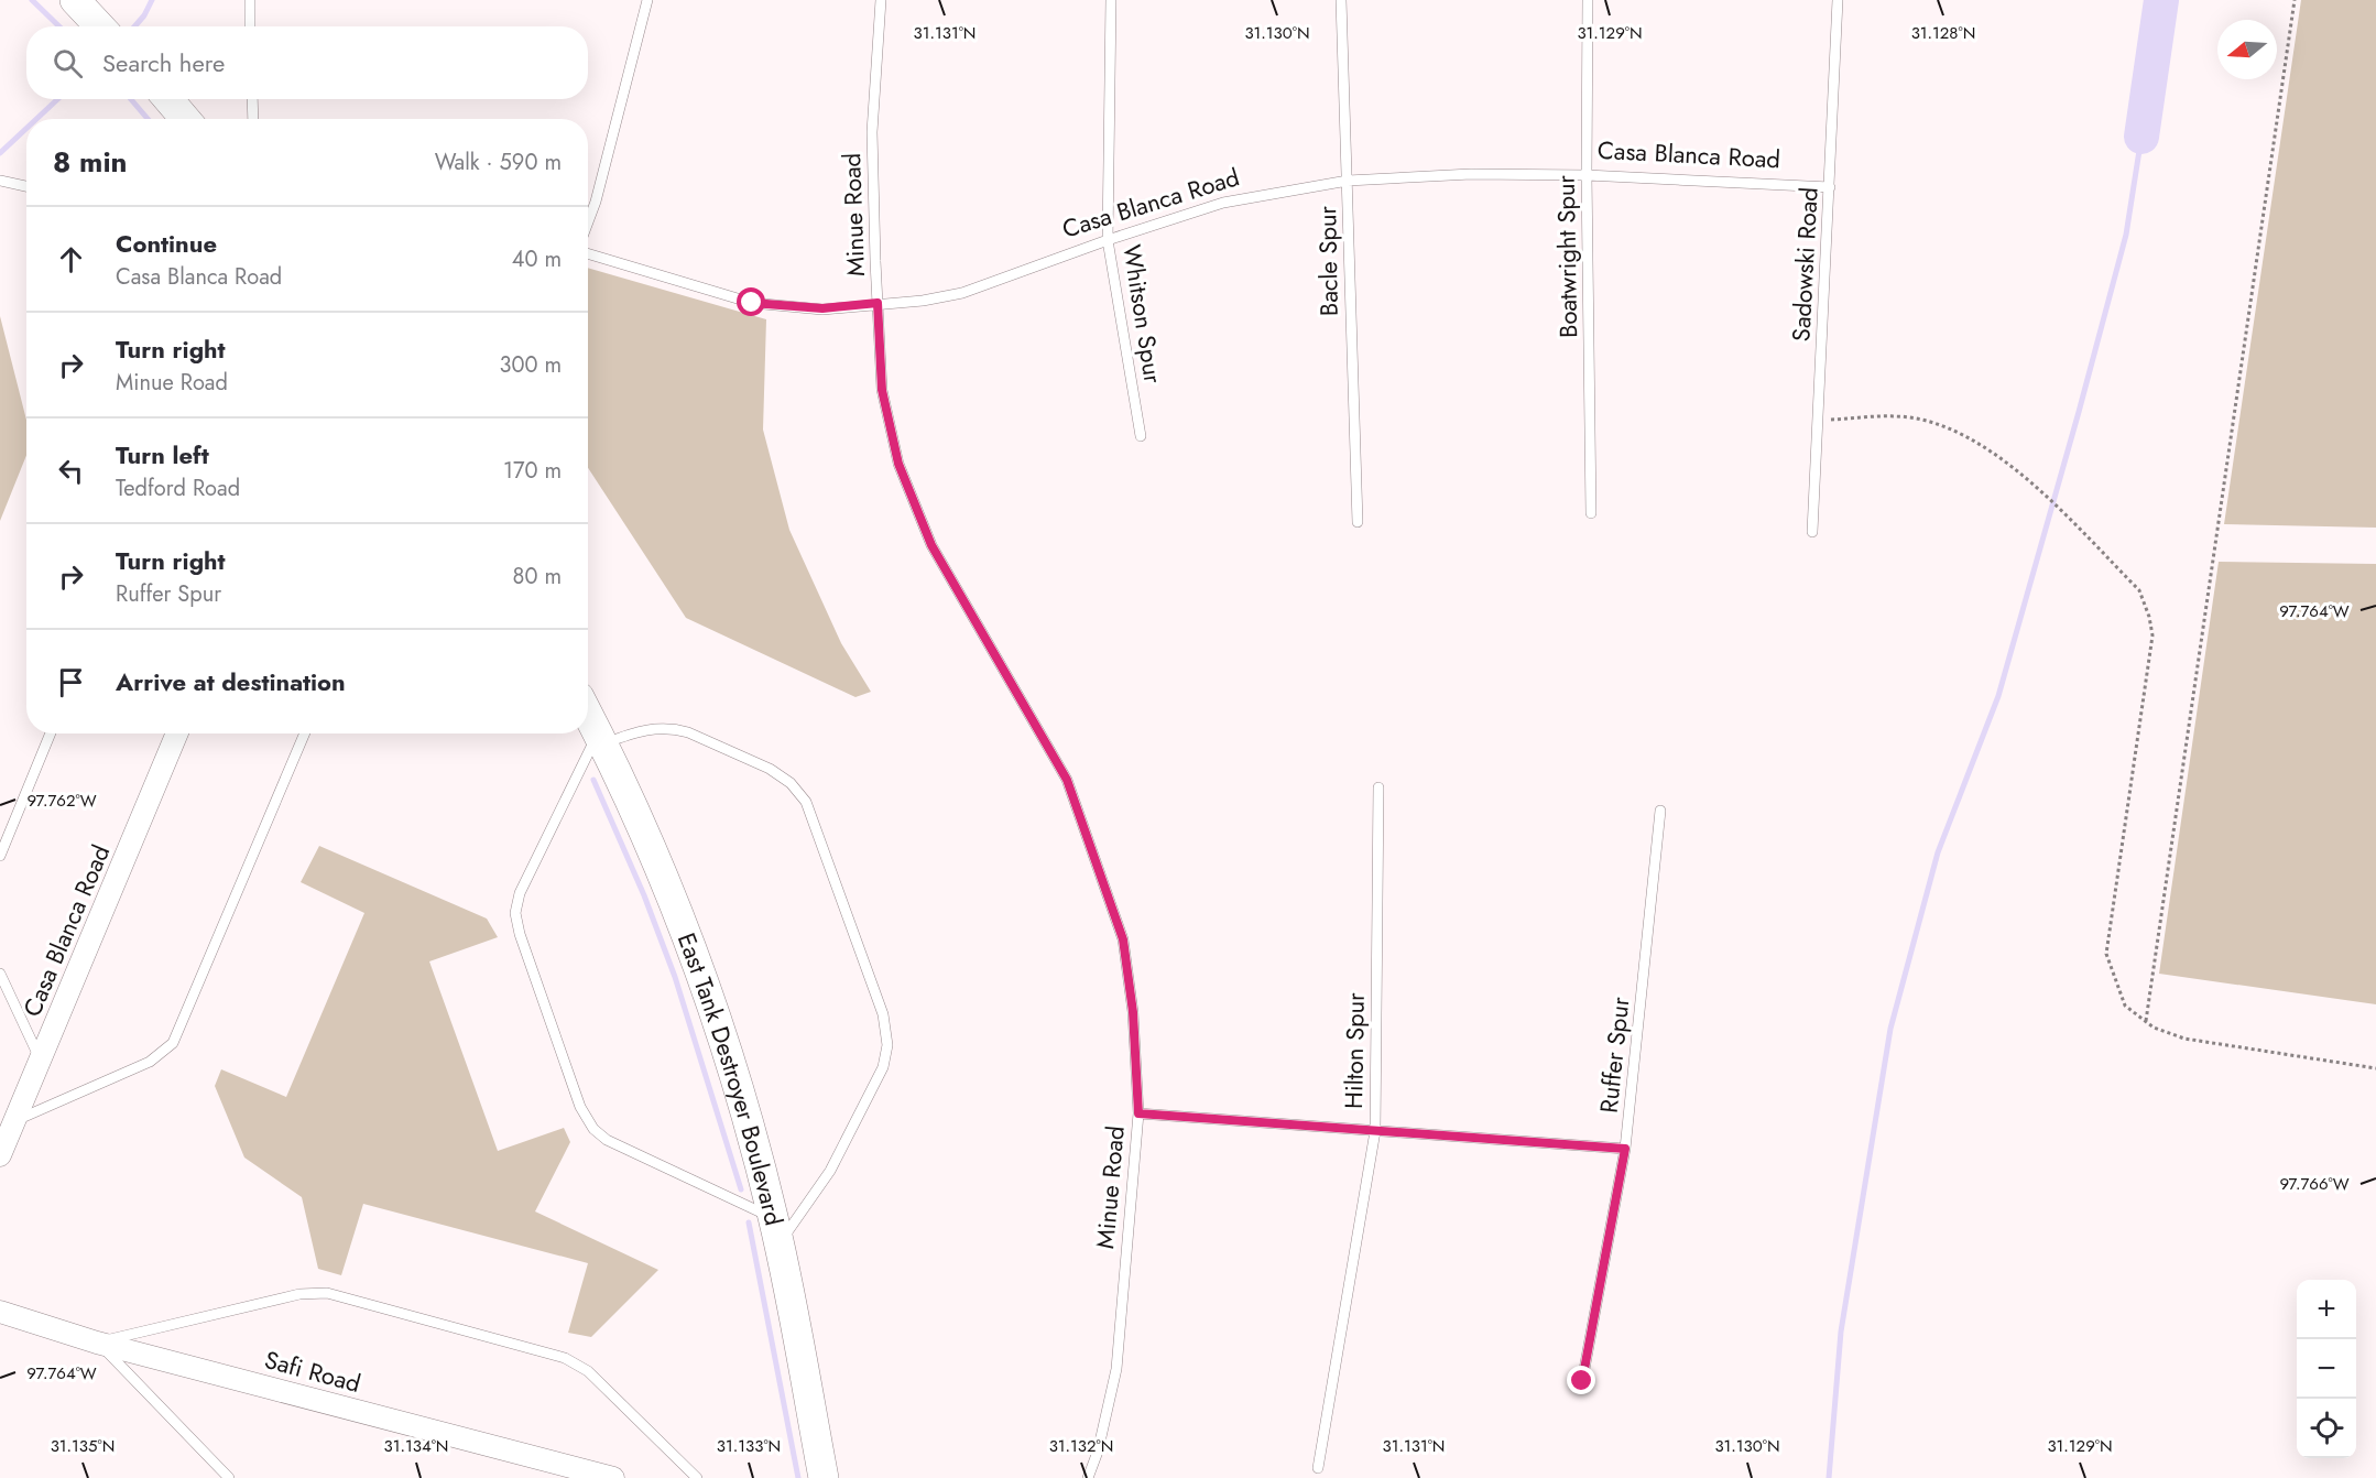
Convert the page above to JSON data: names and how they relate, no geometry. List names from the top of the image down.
{
  "streets": {
    "street": ["Casa Blanca Road", "East Tank Destroyer Boulevard", "Safi Road"],
    "lane": [
      "Minue Road",
      "Boatwright Spur",
      "Bacle Spur",
      "Sadowski Road",
      "Whitson Spur",
      "Hilton Spur",
      "Ruffer Spur"
    ]
  },
  "crossings": [
    ["Casa Blanca Road", "Minue Road"],
    ["Casa Blanca Road", "Boatwright Spur"],
    ["Casa Blanca Road", "Bacle Spur"],
    ["Casa Blanca Road", "Sadowski Road"],
    ["Casa Blanca Road", "Whitson Spur"]
  ],
  "north": "left",
  "page": {
    "search": "Search here",
    "heading": ["8 min", "Walk · 590 m"],
    "list": [
      ["Continue", "Casa Blanca Road", "40 m"],
      ["Turn right", "Minue Road", "300 m"],
      ["Turn left", "Tedford Road", "170 m"],
      ["Turn right", "Ruffer Spur", "80 m"],
      "Arrive at destination"
    ],
    "map_buttons": ["+", "−"]
  },
  "coordinates": [
    "31.131°N",
    "31.130°N",
    "31.129°N",
    "31.128°N",
    "97.764°W",
    "97.762°W",
    "97.766°W",
    "31.134°N",
    "31.135°N",
    "31.133°N",
    "31.132°N"
  ]
}
